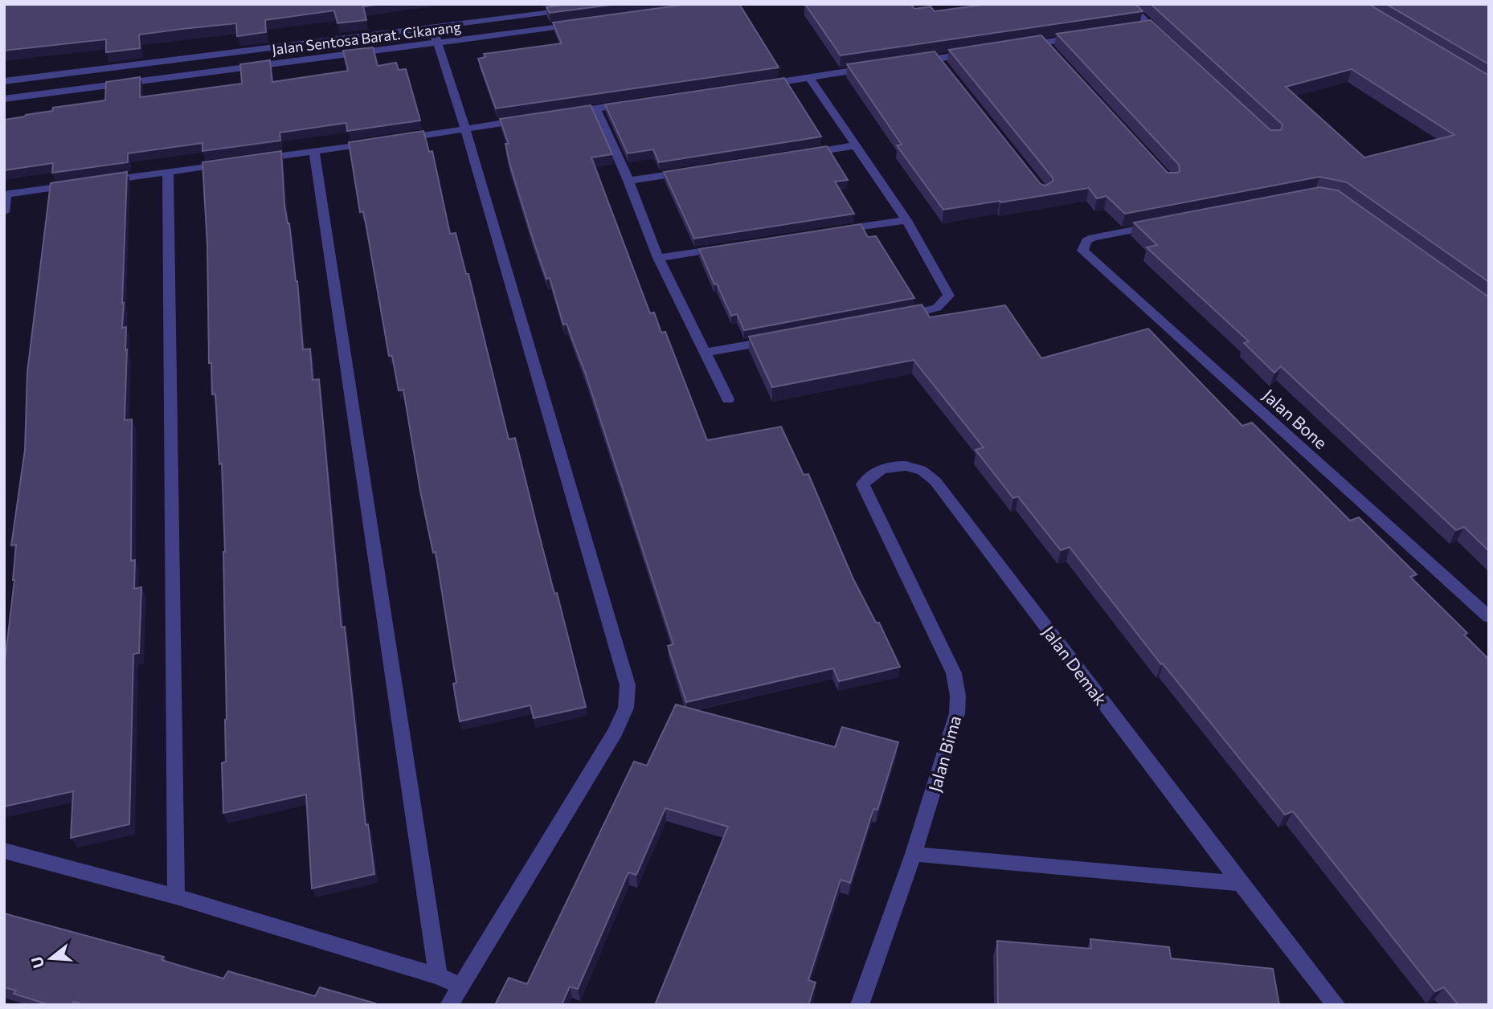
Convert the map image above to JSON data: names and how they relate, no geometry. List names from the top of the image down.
{
  "streets": {
    "street": [
      "Jalan Sentosa Barat. Cikarang",
      "Jalan Bone",
      "Jalan Demak",
      "Jalan Bima"
    ]
  },
  "crossings": [
    ["Jalan Demak", "Jalan Bima"]
  ],
  "north": "left"
}
